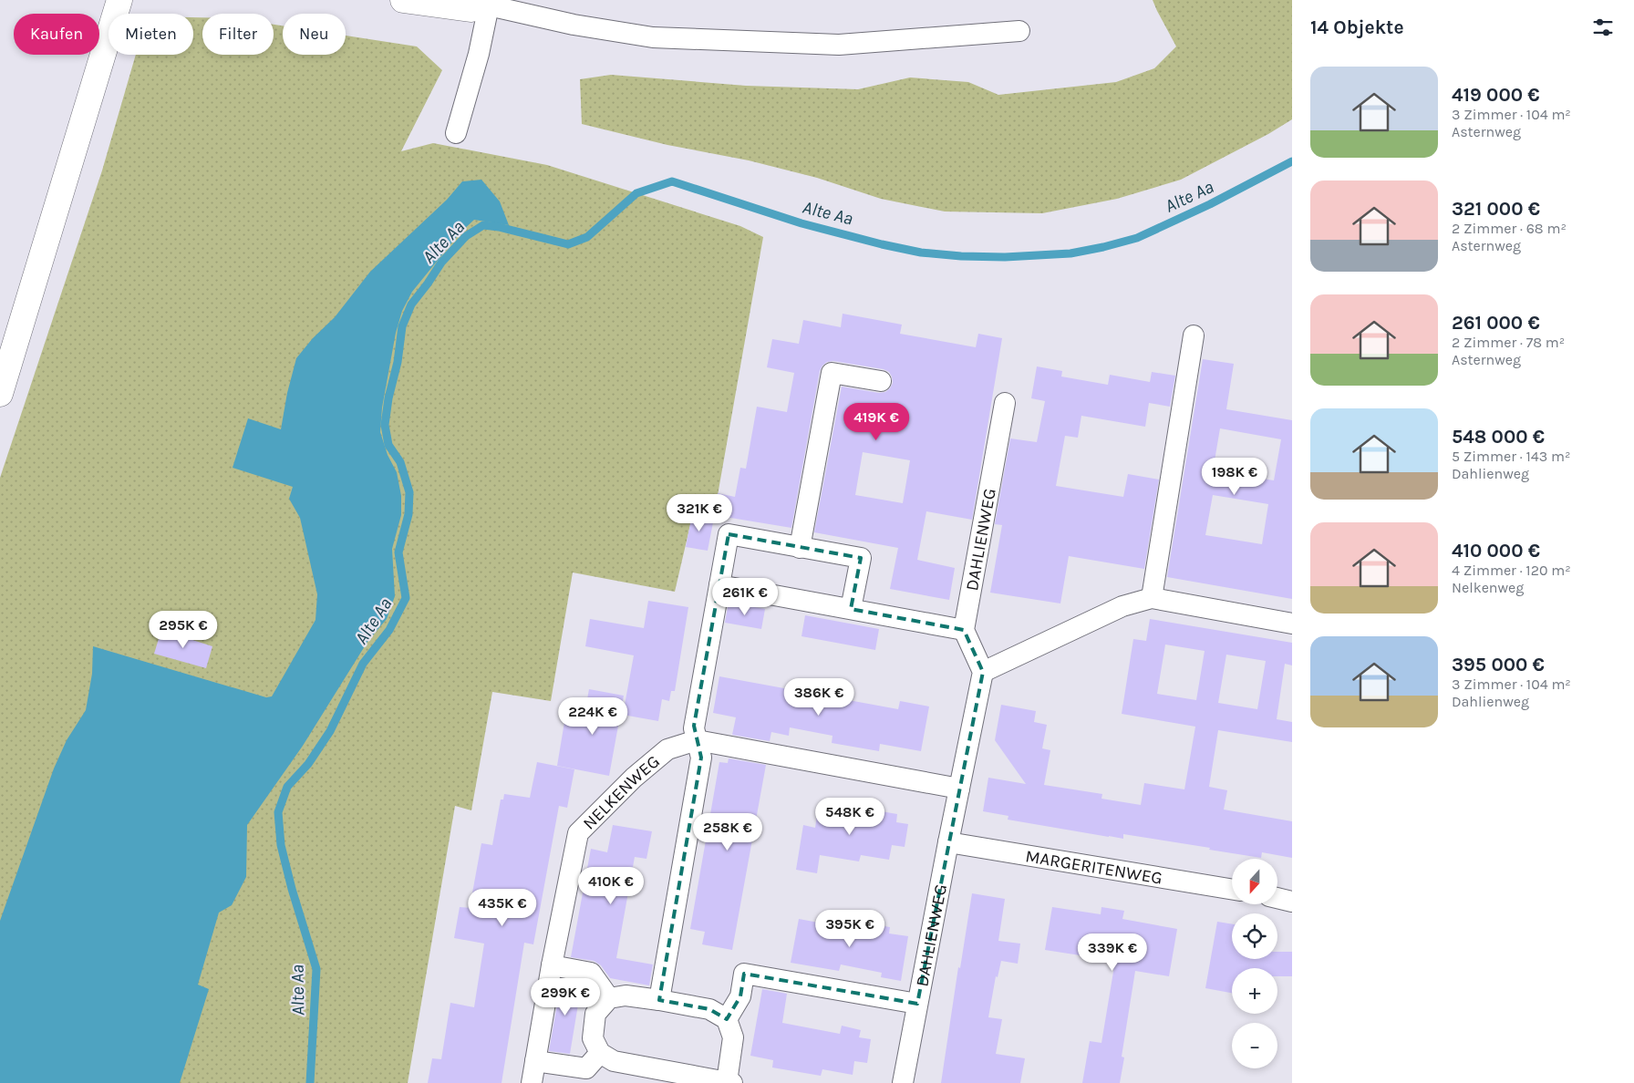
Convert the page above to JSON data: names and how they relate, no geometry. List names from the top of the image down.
{
  "streets": {
    "street": ["DAHLIENWEG", "NELKENWEG", "MARGERITENWEG"]
  },
  "crossings": [
    ["DAHLIENWEG", "MARGERITENWEG"]
  ],
  "water": ["Alte Aa"],
  "north": "bottom",
  "page": {
    "heading": "14 Objekte",
    "chip": [
      "Kaufen",
      "Mieten",
      "Filter",
      "Neu"
    ],
    "list": [
      {
        "name": "419 000 €",
        "note": "3 Zimmer · 104 m² · Asternweg"
      },
      {
        "name": "321 000 €",
        "note": "2 Zimmer · 68 m² · Asternweg"
      },
      {
        "name": "261 000 €",
        "note": "2 Zimmer · 78 m² · Asternweg"
      },
      {
        "name": "548 000 €",
        "note": "5 Zimmer · 143 m² · Dahlienweg"
      },
      {
        "name": "410 000 €",
        "note": "4 Zimmer · 120 m² · Nelkenweg"
      },
      {
        "name": "395 000 €",
        "note": "3 Zimmer · 104 m² · Dahlienweg"
      }
    ],
    "price": [
      "419K €",
      "198K €",
      "321K €",
      "261K €",
      "295K €",
      "386K €",
      "224K €",
      "548K €",
      "258K €",
      "410K €",
      "435K €",
      "395K €",
      "339K €",
      "299K €"
    ],
    "map_buttons": ["+", "−"]
  }
}
